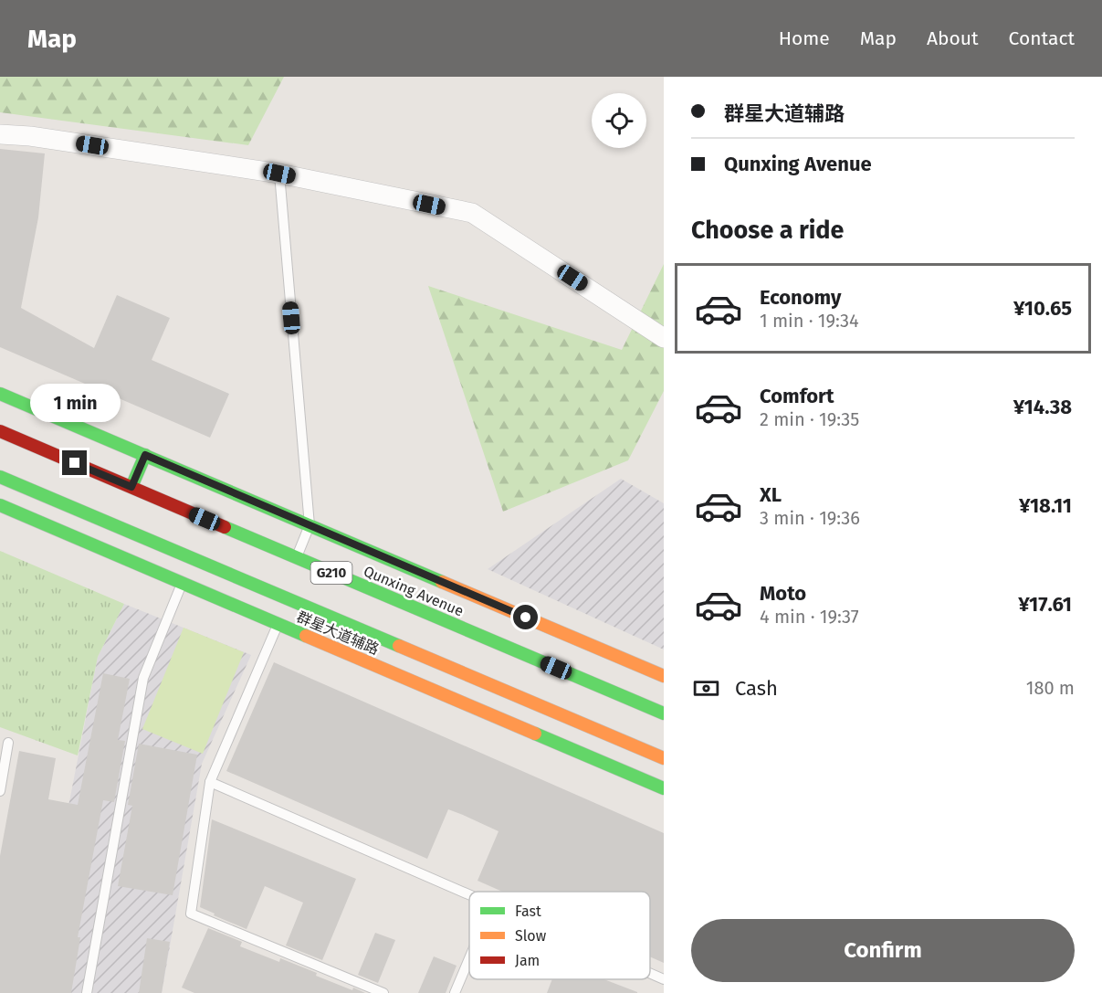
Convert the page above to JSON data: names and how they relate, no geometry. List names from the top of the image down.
{
  "streets": {
    "main road": ["G210", "Qunxing Avenue", "群星大道辅路"]
  },
  "legend": ["Fast", "Slow", "Jam"],
  "page": {
    "header": "Map",
    "nav": [
      "Home",
      "Map",
      "About",
      "Contact"
    ],
    "banner": ["群星大道辅路", "Qunxing Avenue"],
    "heading": "Choose a ride",
    "list": [
      {
        "name": "Economy",
        "note": "1 min · 19:34",
        "value": "¥10.65"
      },
      {
        "name": "Comfort",
        "note": "2 min · 19:35",
        "value": "¥14.38"
      },
      {
        "name": "XL",
        "note": "3 min · 19:36",
        "value": "¥18.11"
      },
      {
        "name": "Moto",
        "note": "4 min · 19:37",
        "value": "¥17.61"
      }
    ],
    "bubble": "1 min",
    "pay": ["Cash", "180 m"],
    "buttons": "Confirm"
  }
}
